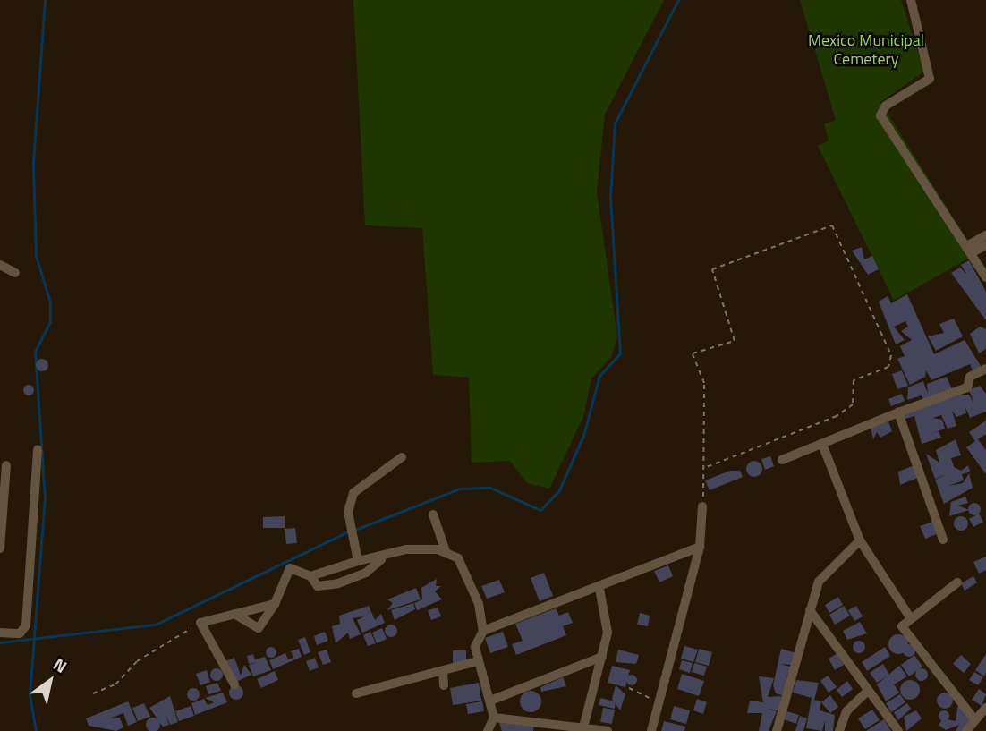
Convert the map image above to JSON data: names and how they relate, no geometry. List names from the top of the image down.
{
  "parks": ["Mexico Municipal Cemetery"],
  "north": "top right"
}
